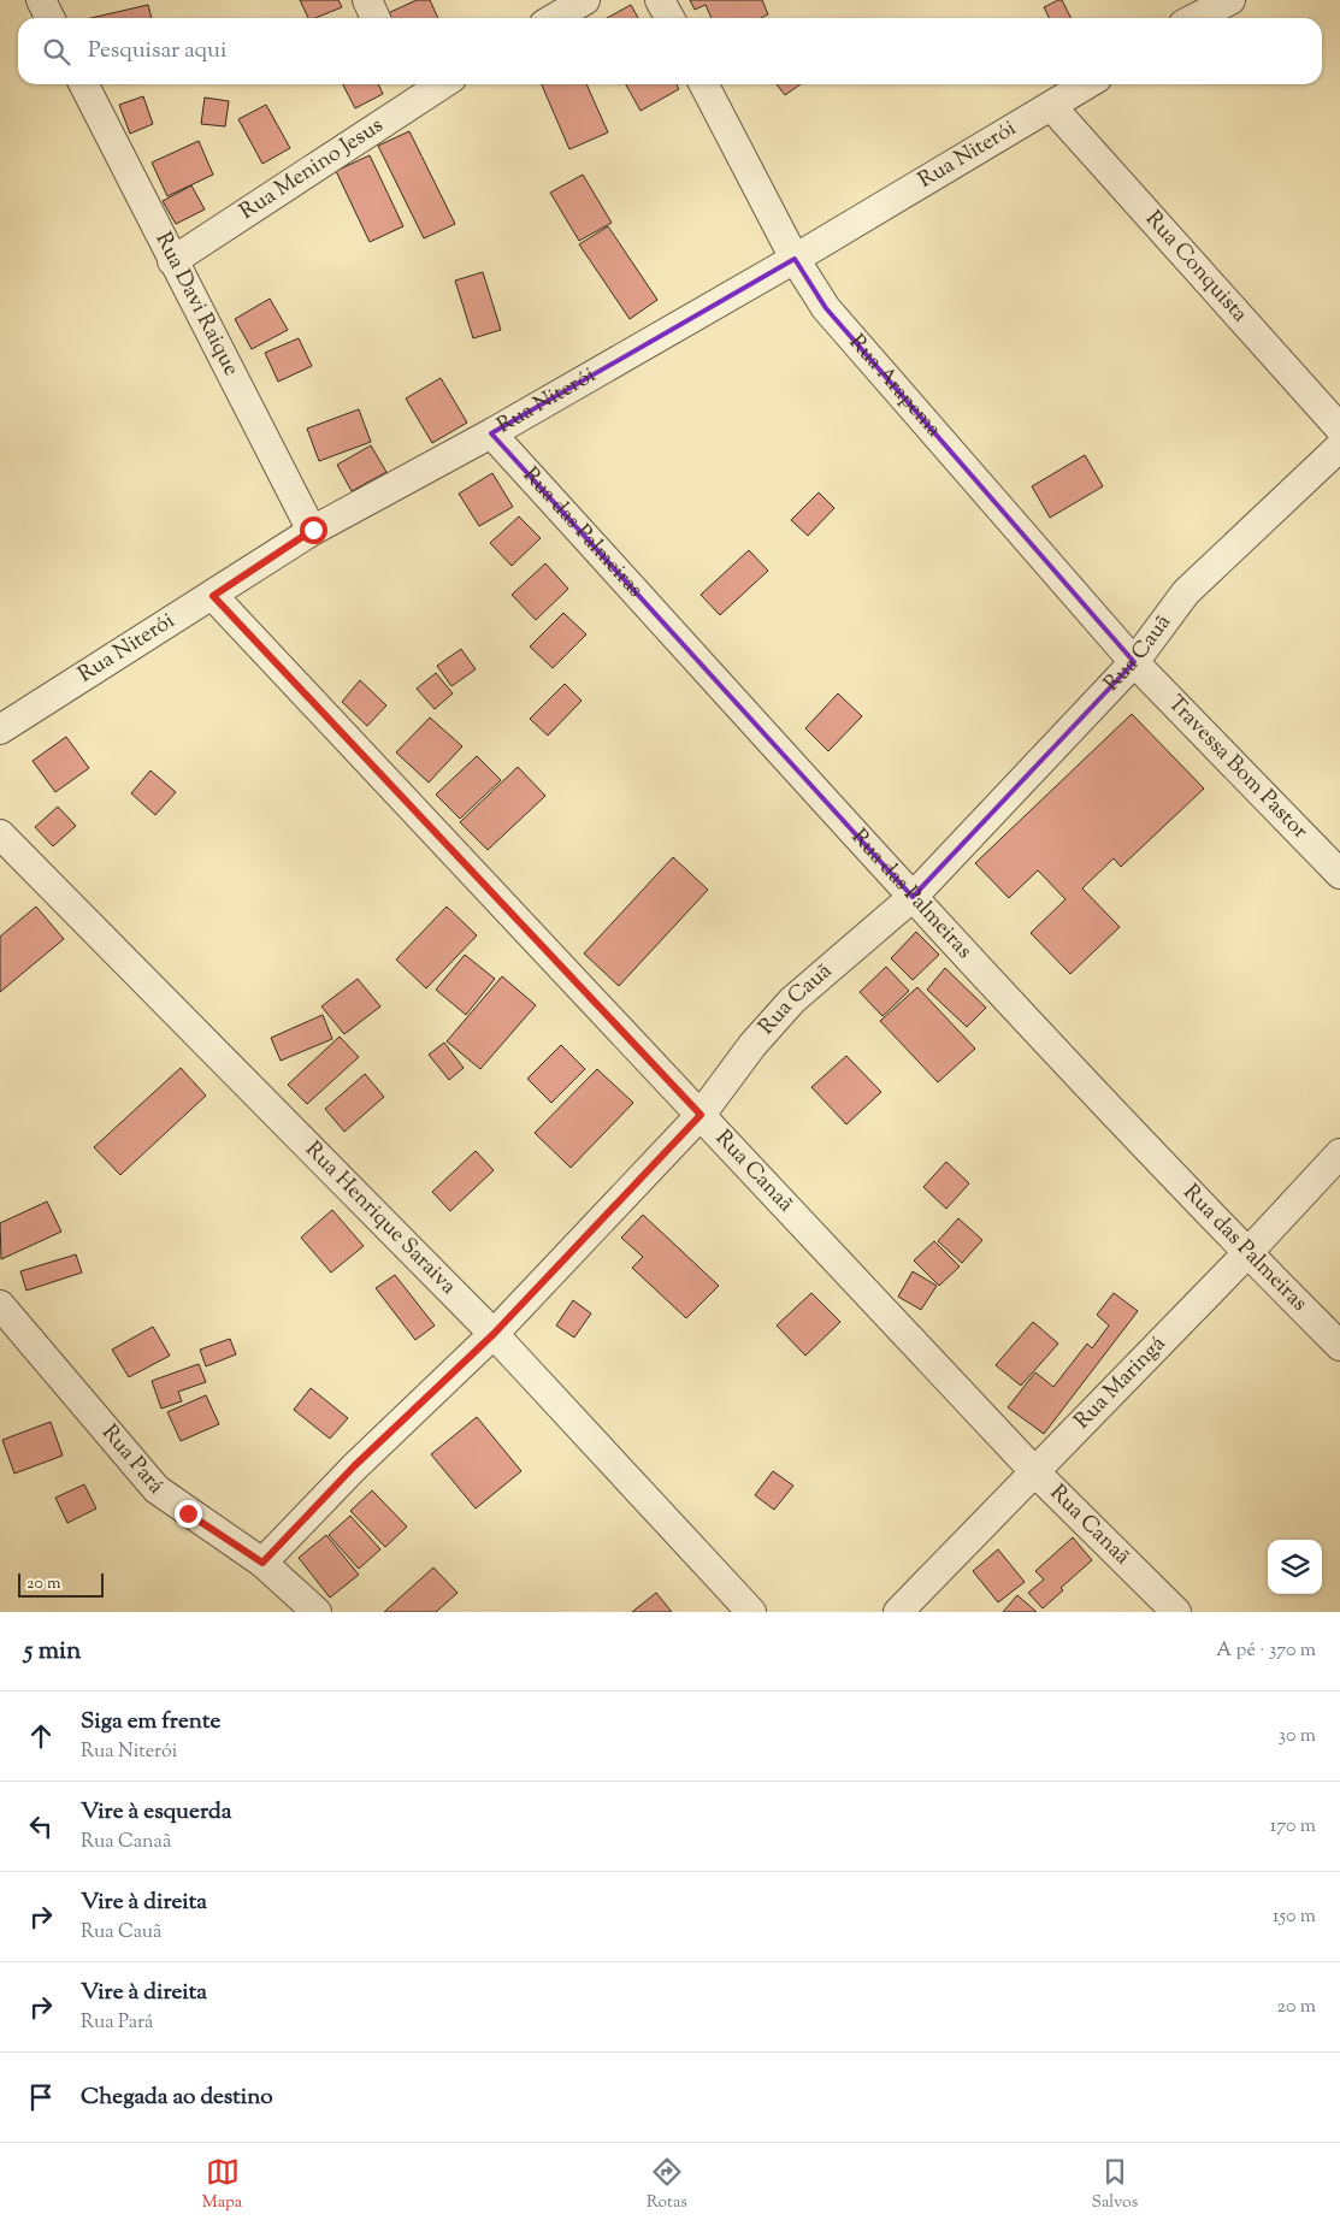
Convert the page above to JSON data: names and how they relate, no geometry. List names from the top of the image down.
{
  "streets": {
    "street": [
      "Rua Niterói",
      "Rua Menino Jesus",
      "Rua Conquista",
      "Rua Davi Raique",
      "Rua Arapema",
      "Rua das Palmeiras",
      "Rua Cauã",
      "Travessa Bom Pastor",
      "Rua Canaã",
      "Rua Henrique Saraiva",
      "Rua Maringá",
      "Rua Pará"
    ]
  },
  "crossings": [
    ["Rua Niterói", "Rua Conquista"],
    ["Rua Niterói", "Rua Davi Raique"],
    ["Rua Niterói", "Rua Arapema"],
    ["Rua Niterói", "Rua das Palmeiras"],
    ["Rua Niterói", "Rua Canaã"],
    ["Rua Menino Jesus", "Rua Davi Raique"],
    ["Rua Arapema", "Rua Cauã"],
    ["Rua Arapema", "Travessa Bom Pastor"],
    ["Rua das Palmeiras", "Rua Cauã"],
    ["Rua das Palmeiras", "Rua Maringá"],
    ["Rua Cauã", "Travessa Bom Pastor"],
    ["Rua Cauã", "Rua Canaã"],
    ["Rua Cauã", "Rua Henrique Saraiva"],
    ["Rua Cauã", "Rua Pará"],
    ["Rua Canaã", "Rua Maringá"]
  ],
  "scale_bar": "20 m",
  "page": {
    "search": "Pesquisar aqui",
    "scale": "20 m",
    "heading": ["5 min", "A pé · 370 m"],
    "list": [
      ["Siga em frente", "Rua Niterói", "30 m"],
      ["Vire à esquerda", "Rua Canaã", "170 m"],
      ["Vire à direita", "Rua Cauã", "150 m"],
      ["Vire à direita", "Rua Pará", "20 m"],
      "Chegada ao destino"
    ],
    "nav": ["Mapa", "Rotas", "Salvos"]
  }
}
